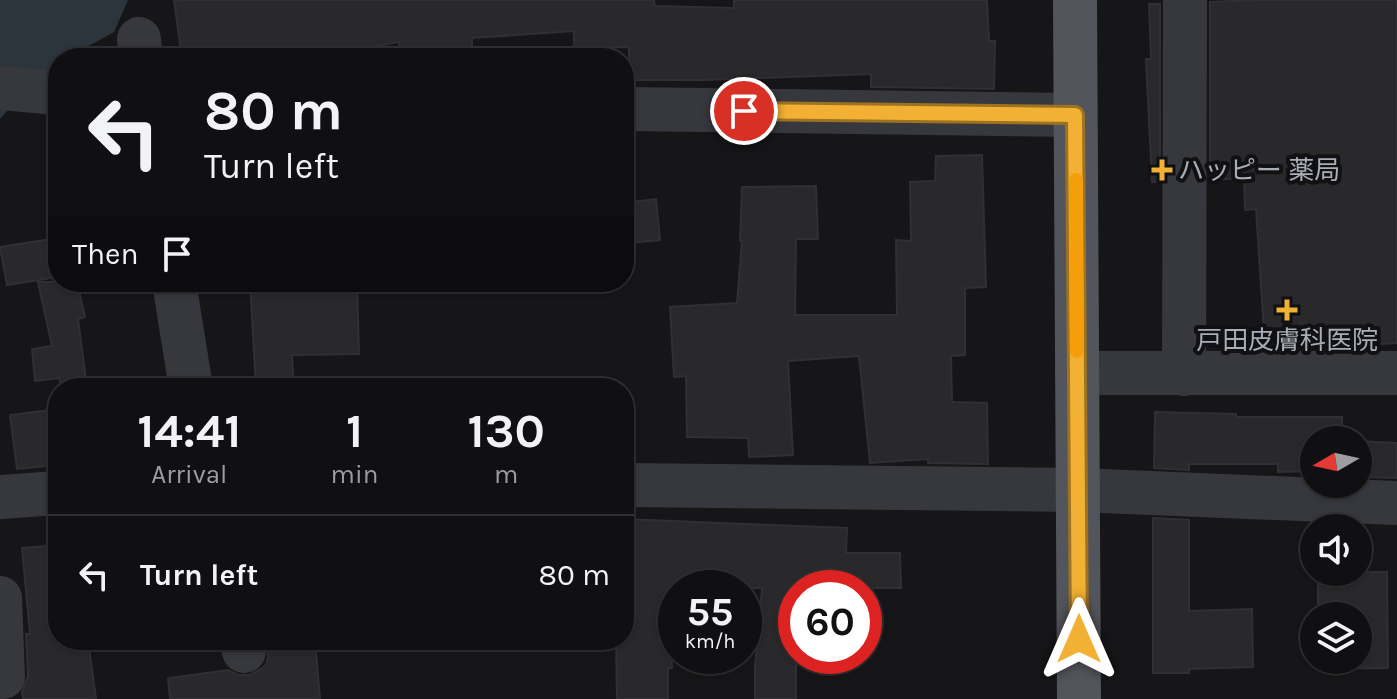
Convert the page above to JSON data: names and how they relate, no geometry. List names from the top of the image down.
{
  "places": {
    "health": ["ハッピー 薬局", "戸田皮膚科医院"]
  },
  "north": "left",
  "page": {
    "turn": ["80 m", "Turn left"],
    "then": "Then",
    "eta": [
      "14:41",
      "Arrival",
      "1",
      "min",
      "130",
      "m"
    ],
    "list": [
      {
        "name": "Turn left",
        "value": "80 m"
      }
    ],
    "speed": "55 km/h",
    "limit": "60"
  }
}
